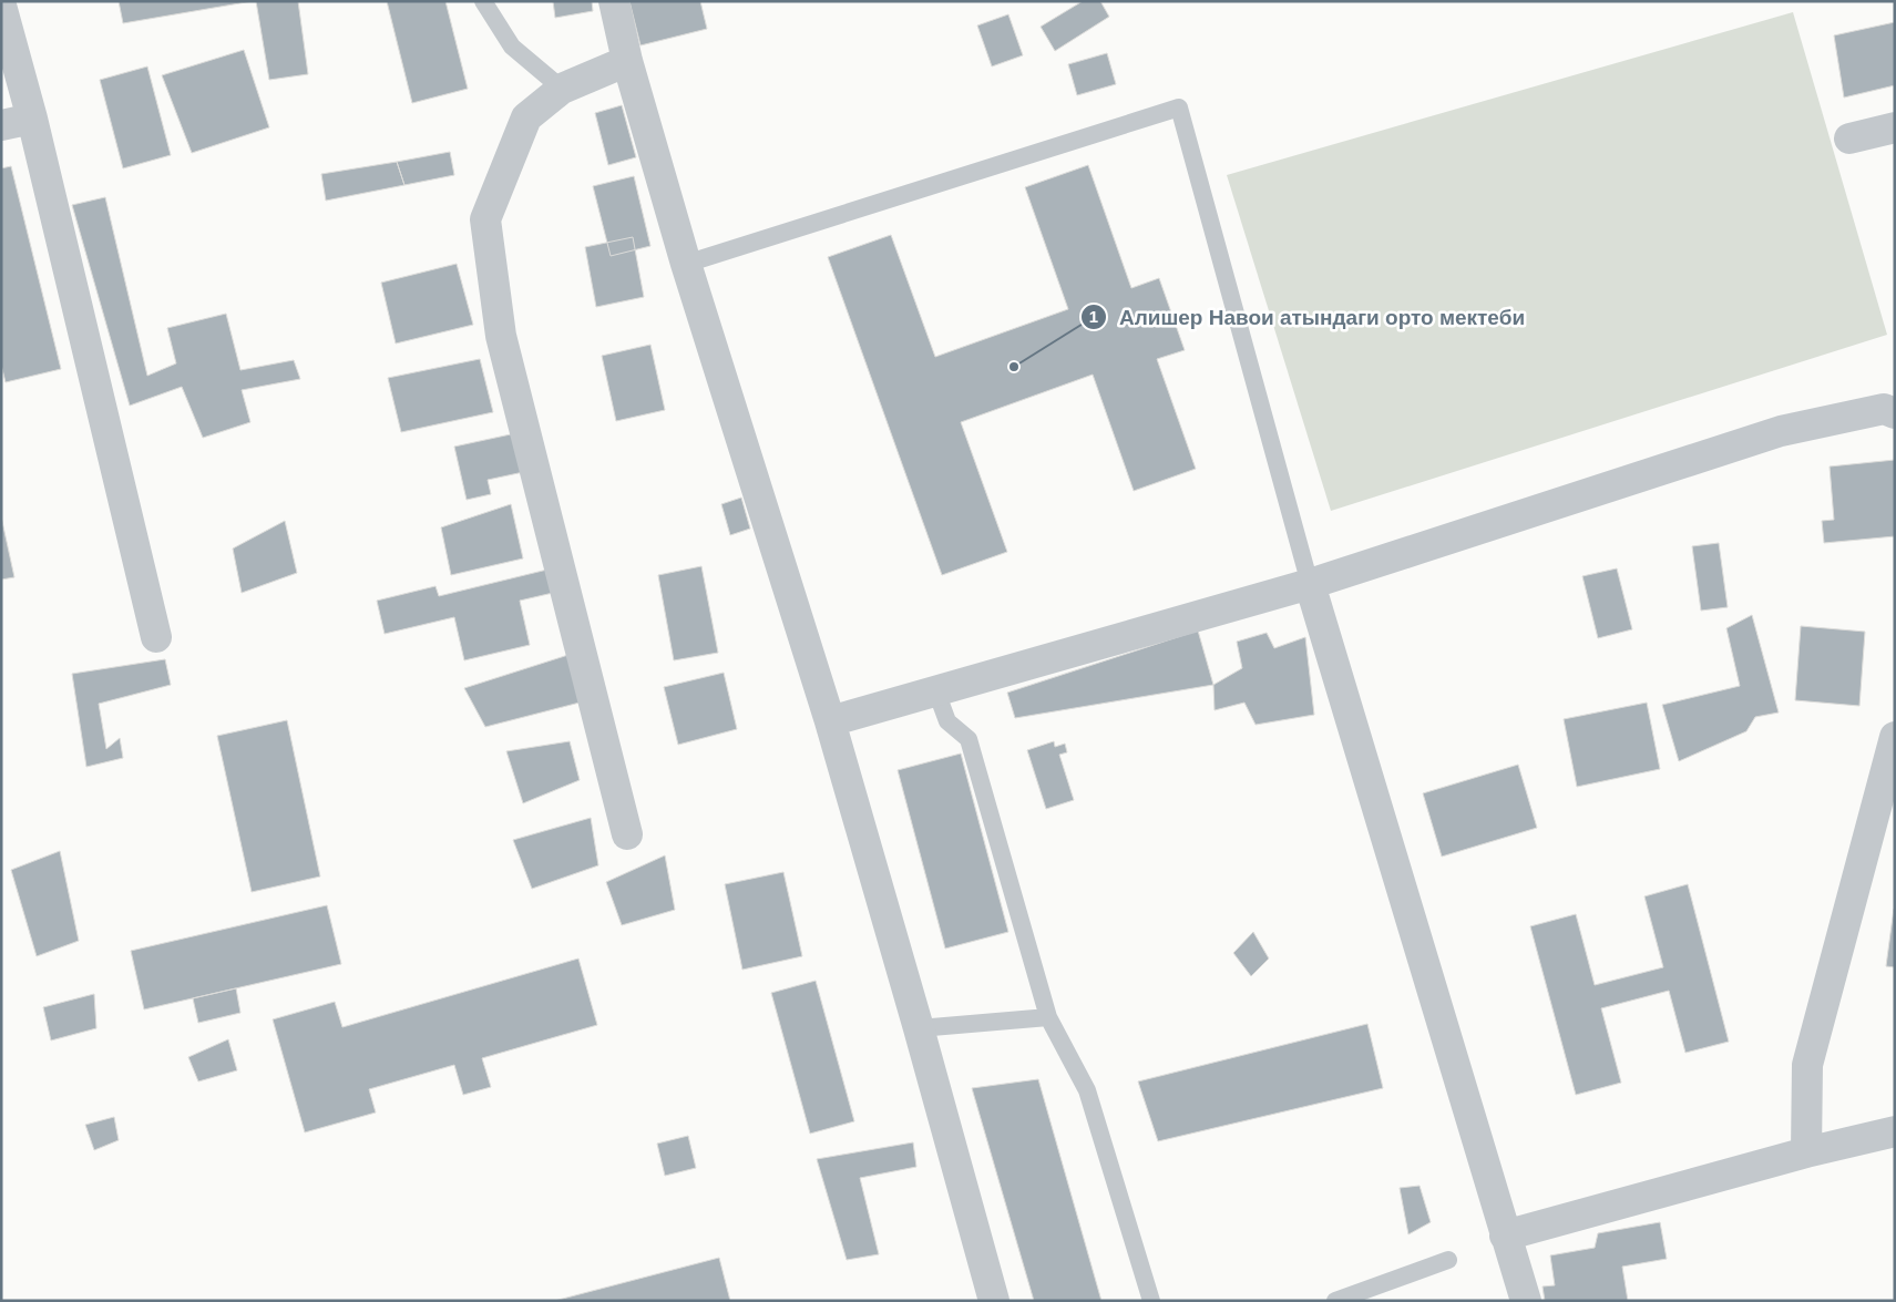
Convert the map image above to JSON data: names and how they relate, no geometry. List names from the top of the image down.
{
  "places": ["Алишер Навои атындаги орто мектеби"]
}
